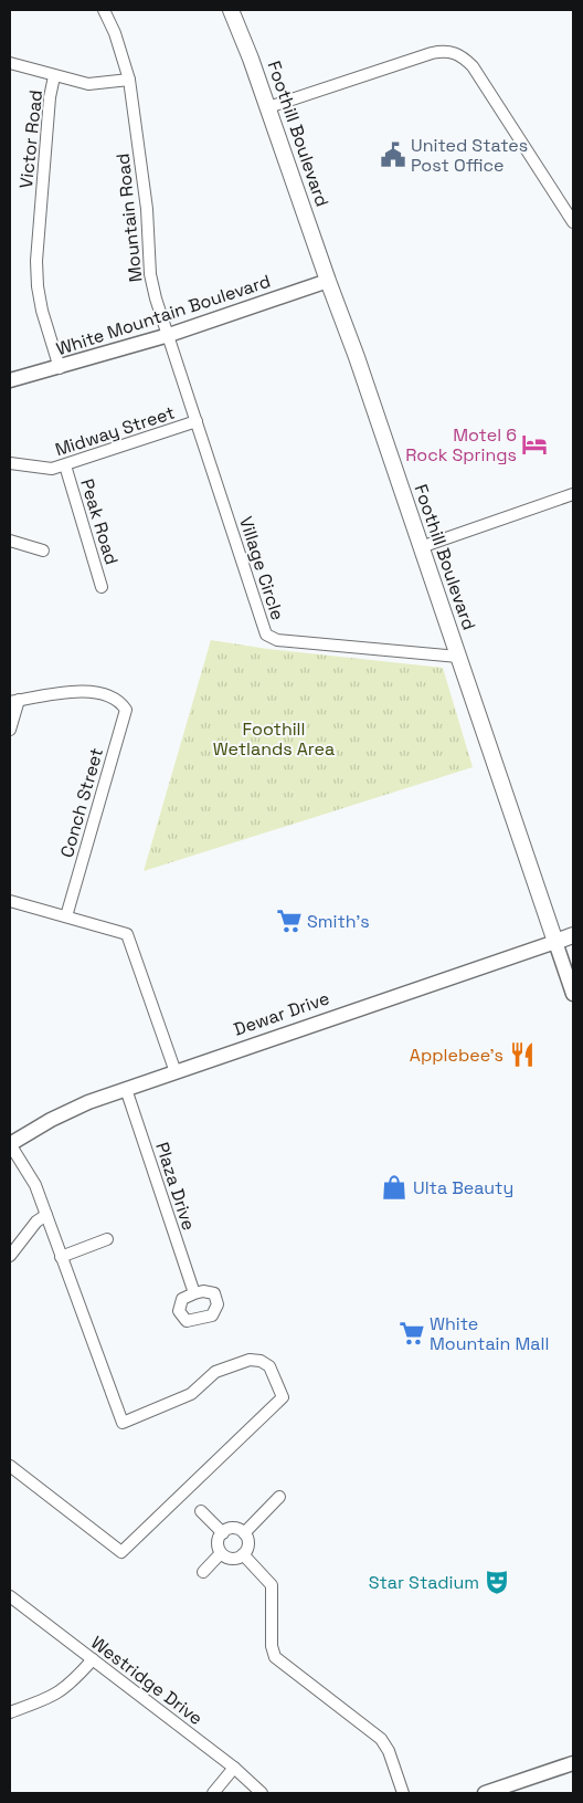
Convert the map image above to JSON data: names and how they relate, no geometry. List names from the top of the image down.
{
  "streets": {
    "main road": ["Foothill Boulevard", "Dewar Drive"],
    "street": [
      "Victor Road",
      "Mountain Road",
      "White Mountain Boulevard",
      "Midway Street",
      "Peak Road",
      "Village Circle",
      "Conch Street",
      "Plaza Drive",
      "Westridge Drive"
    ]
  },
  "crossings": [
    ["Foothill Boulevard", "White Mountain Boulevard"],
    ["Foothill Boulevard", "Village Circle"],
    ["Foothill Boulevard", "Dewar Drive"],
    ["Victor Road", "White Mountain Boulevard"],
    ["Mountain Road", "White Mountain Boulevard"],
    ["Mountain Road", "Midway Street"],
    ["Mountain Road", "Village Circle"],
    ["Midway Street", "Peak Road"],
    ["Midway Street", "Village Circle"],
    ["Dewar Drive", "Plaza Drive"]
  ],
  "parks": ["Foothill Wetlands Area"],
  "places": {
    "public building": ["United States Post Office"],
    "hotel": ["Motel 6 Rock Springs"],
    "supermarket": ["Smith's", "White Mountain Mall"],
    "restaurant": ["Applebee's"],
    "shop": ["Ulta Beauty"],
    "theatre": ["Star Stadium"]
  }
}
